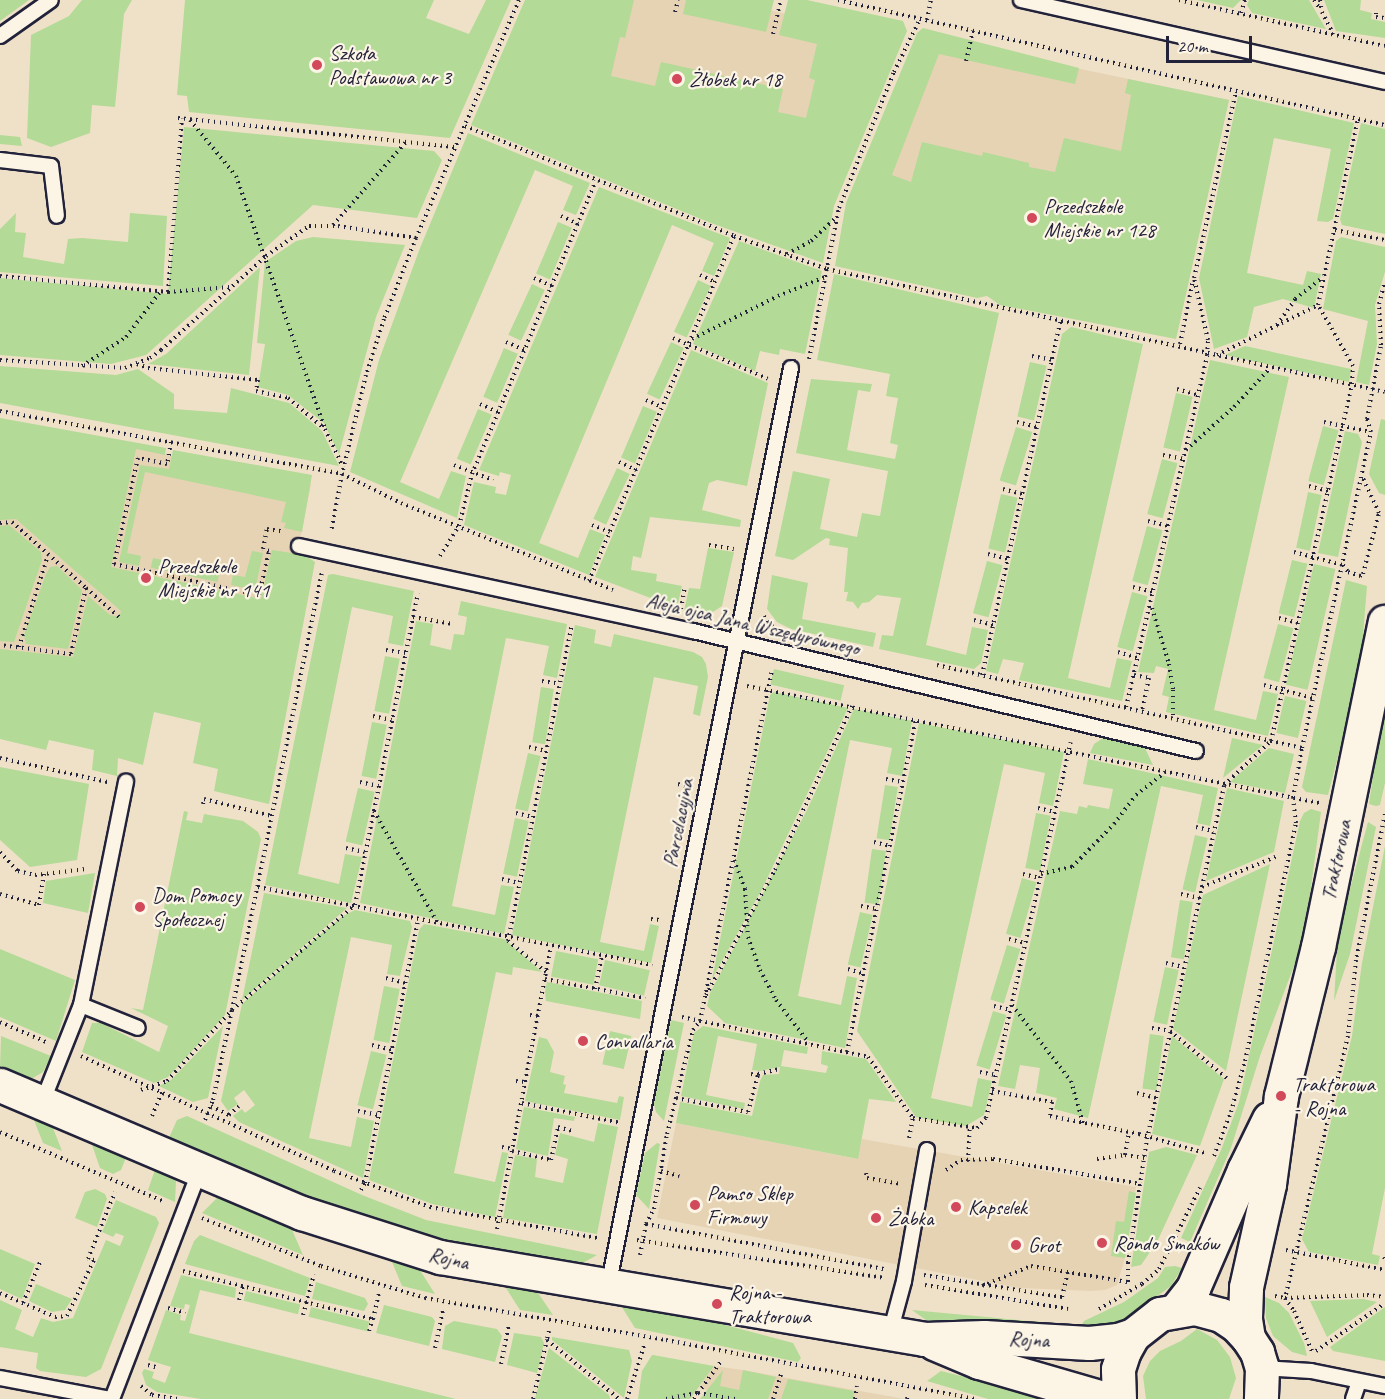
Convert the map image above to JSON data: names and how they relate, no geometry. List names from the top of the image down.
{
  "streets": {
    "street": ["Traktorowa", "Rojna"],
    "lane": ["Aleja ojca Jana Wszędyrównego", "Parcelacyjna"]
  },
  "crossings": [
    ["Aleja ojca Jana Wszędyrównego", "Parcelacyjna"],
    ["Parcelacyjna", "Rojna"]
  ],
  "places": [
    "Szkoła Podstawowa nr 3",
    "Żłobek nr 18",
    "Przedszkole Miejskie nr 128",
    "Przedszkole Miejskie nr 141",
    "Dom Pomocy Społecznej",
    "Convallaria",
    "Traktorowa - Rojna",
    "Pamso Sklep Firmowy",
    "Kapselek",
    "Żabka",
    "Rondo Smaków",
    "Grot",
    "Rojna - Traktorowa"
  ],
  "scale_bar": "20 m"
}
